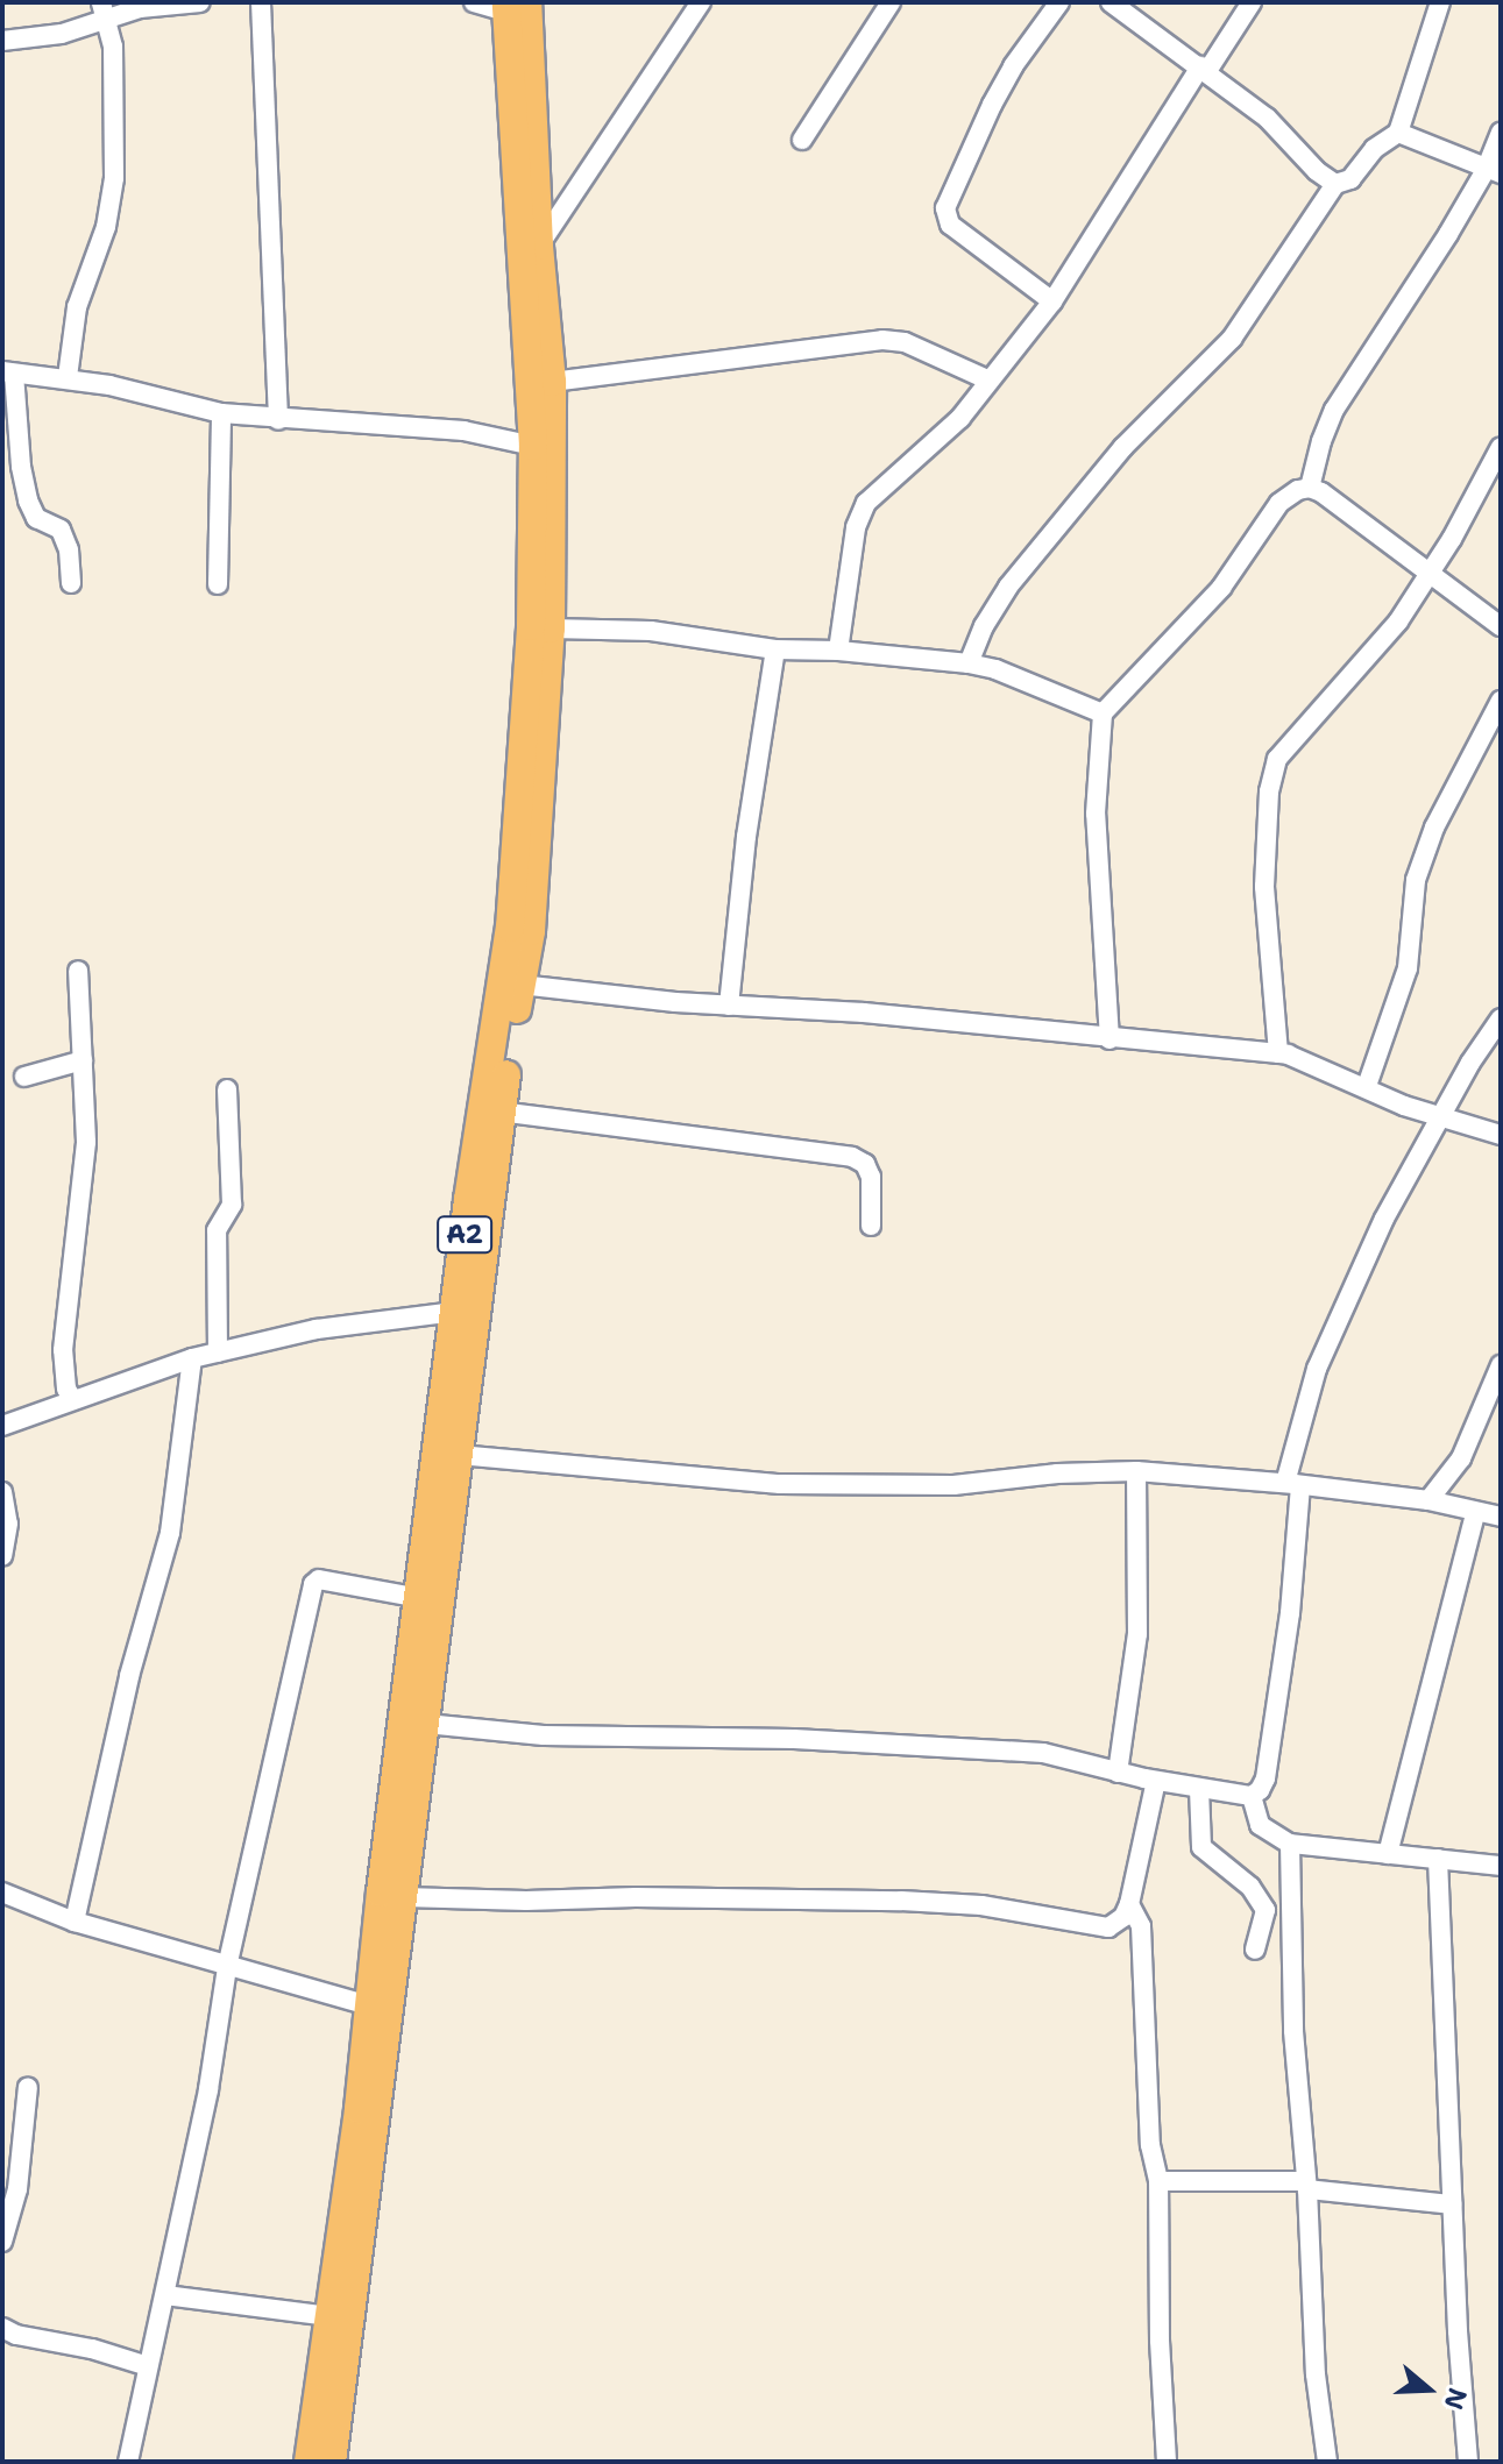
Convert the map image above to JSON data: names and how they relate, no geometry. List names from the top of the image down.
{
  "streets": {
    "highway": ["A2"]
  },
  "north": "right"
}
